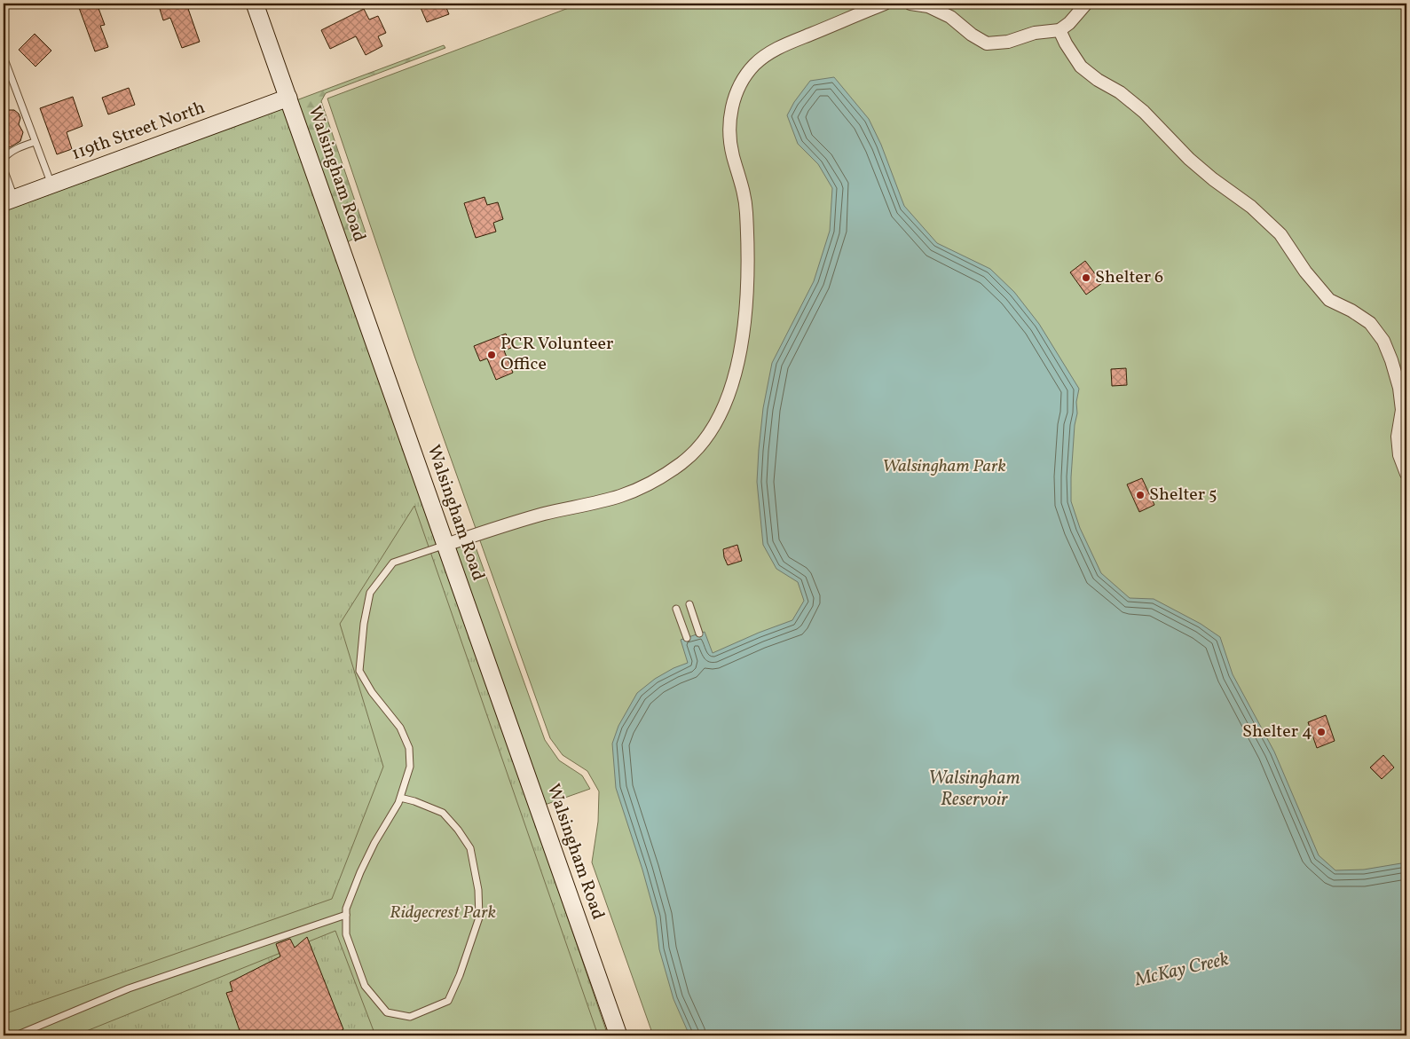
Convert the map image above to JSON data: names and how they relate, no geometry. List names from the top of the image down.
{
  "streets": {
    "street": ["119th Street North", "Walsingham Road"]
  },
  "crossings": [
    ["119th Street North", "Walsingham Road"]
  ],
  "water": ["Walsingham Reservoir", "McKay Creek"],
  "parks": ["Walsingham Park", "Ridgecrest Park"],
  "places": [
    "Shelter 6",
    "PCR Volunteer Office",
    "Shelter 5",
    "Shelter 4"
  ]
}
